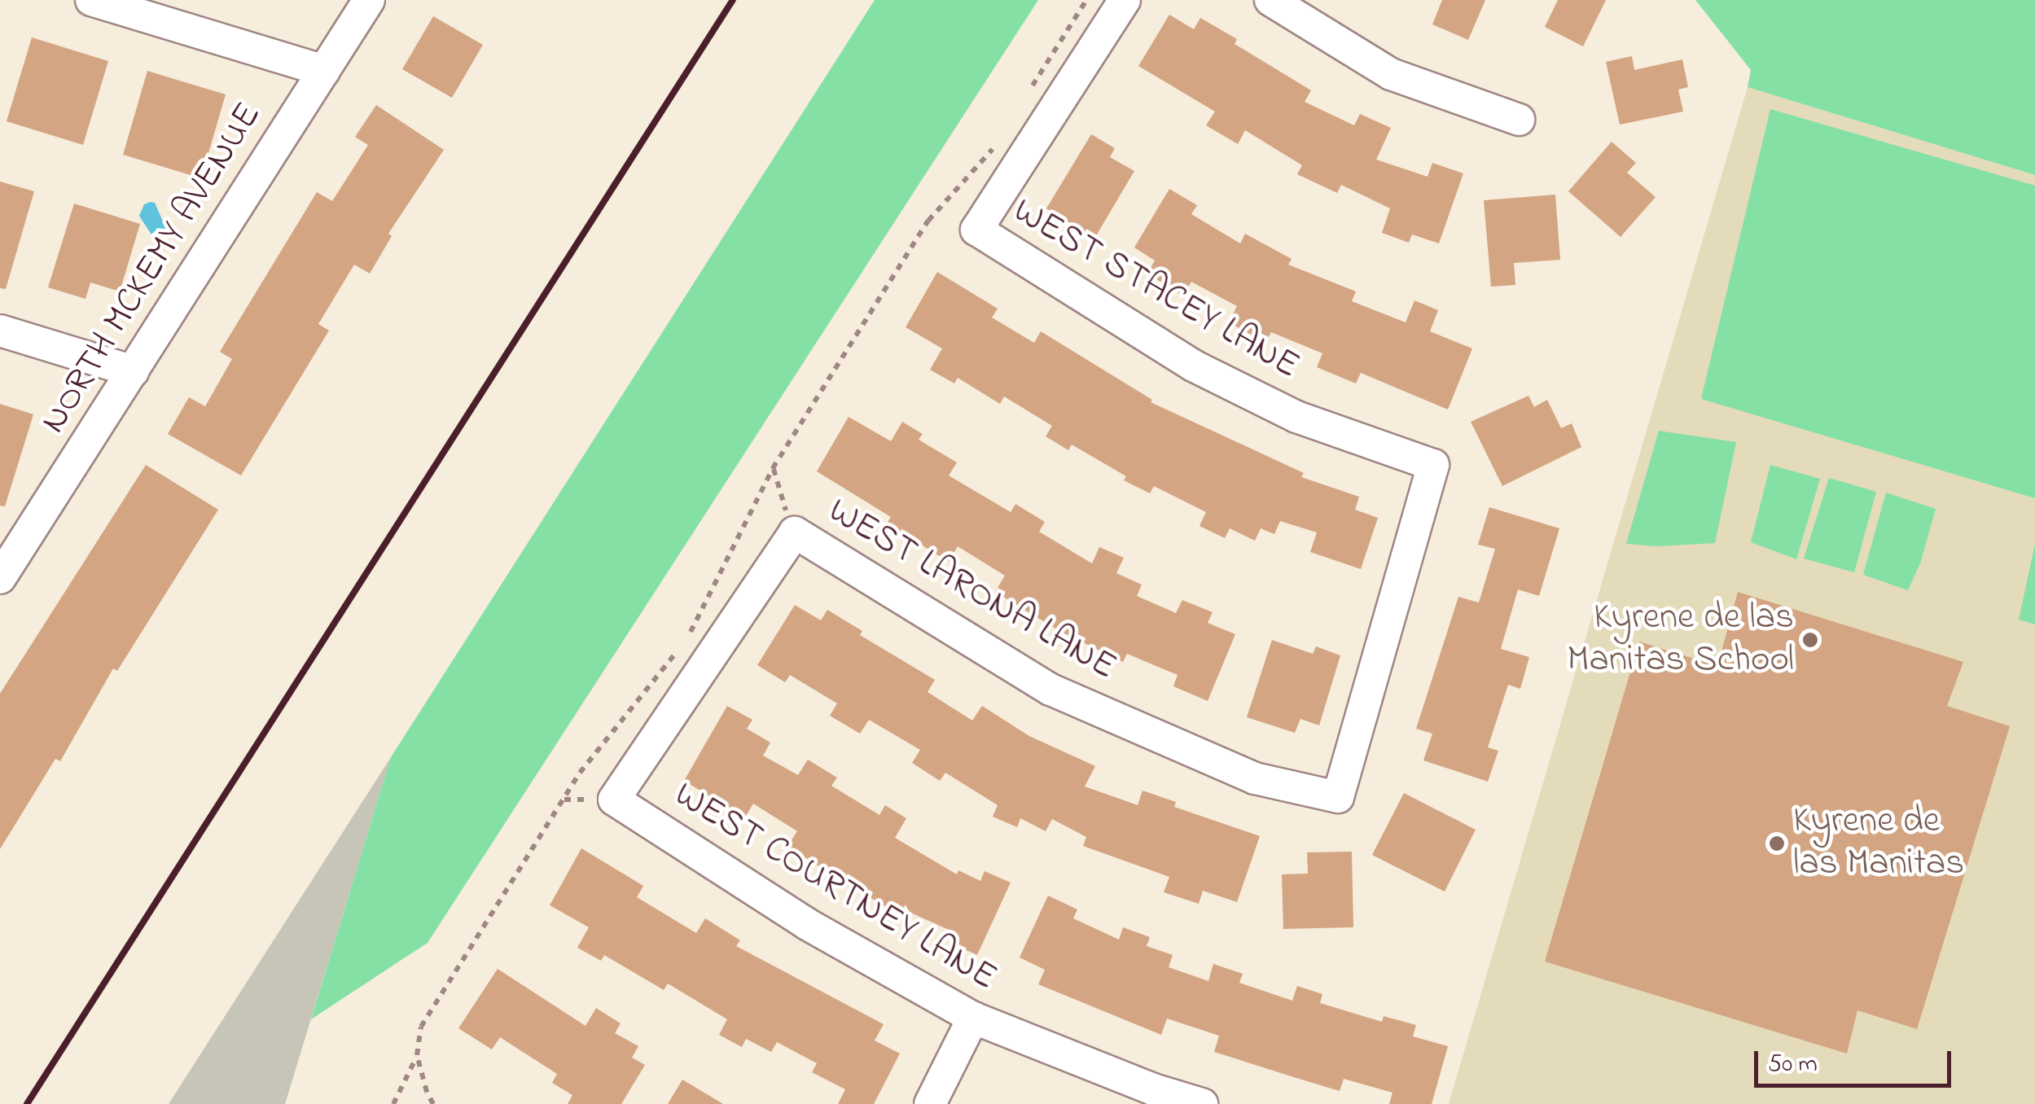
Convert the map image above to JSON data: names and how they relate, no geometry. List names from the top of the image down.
{
  "streets": {
    "street": [
      "NORTH MCKEMY AVENUE",
      "WEST STACEY LANE",
      "WEST LARONA LANE",
      "WEST COURTNEY LANE"
    ]
  },
  "crossings": [
    ["WEST STACEY LANE", "WEST LARONA LANE"],
    ["WEST LARONA LANE", "WEST COURTNEY LANE"]
  ],
  "places": ["Kyrene de las Manitas School", "Kyrene de las Manitas"],
  "scale_bar": "50 m"
}
